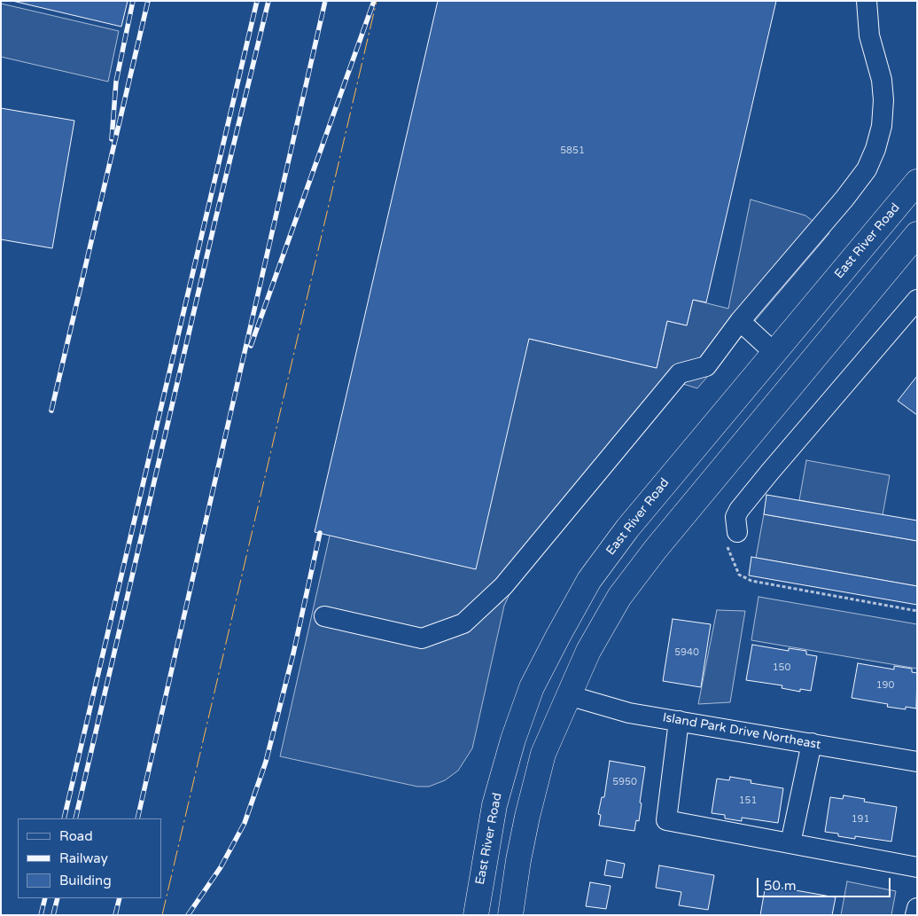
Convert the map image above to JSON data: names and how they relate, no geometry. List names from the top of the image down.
{
  "streets": {
    "main road": ["East River Road"],
    "street": ["Island Park Drive Northeast"]
  },
  "house_numbers": [
    "5851",
    "5940",
    "150",
    "190",
    "5950",
    "151",
    "191"
  ],
  "legend": ["Road", "Railway", "Building"],
  "scale_bar": "50 m"
}
